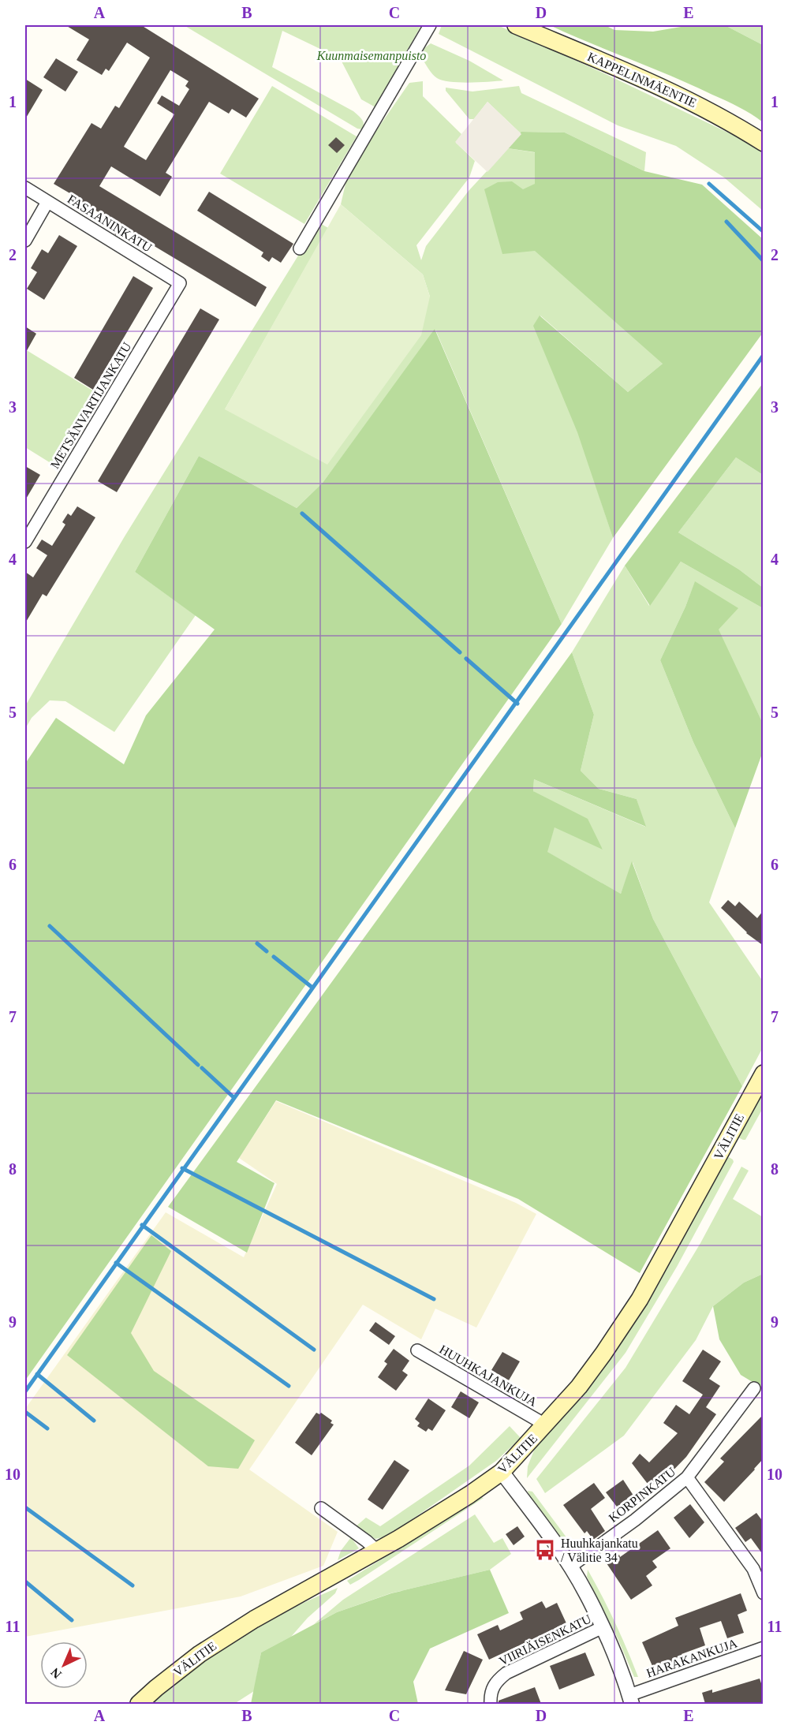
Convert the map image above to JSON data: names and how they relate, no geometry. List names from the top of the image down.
{
  "streets": {
    "main road": ["KAPPELINMÄENTIE", "VÄLITIE"],
    "street": [
      "FASAANINKATU",
      "METSÄNVARTIJANKATU",
      "HUUHKAJANKUJA",
      "KORPINKATU",
      "VIIRIÄISENKATU",
      "HARAKANKUJA"
    ]
  },
  "crossings": [
    ["FASAANINKATU", "METSÄNVARTIJANKATU"],
    ["VÄLITIE", "HUUHKAJANKUJA"]
  ],
  "parks": ["Kuunmaisemanpuisto"],
  "places": {
    "bus stop": ["Huuhkajankatu / Välitie 34"]
  },
  "north": "bottom left",
  "grid": {
    "columns": [
      "A",
      "B",
      "C",
      "D",
      "E"
    ],
    "rows": [
      "1",
      "2",
      "3",
      "4",
      "5",
      "6",
      "7",
      "8",
      "9",
      "10",
      "11"
    ]
  }
}
